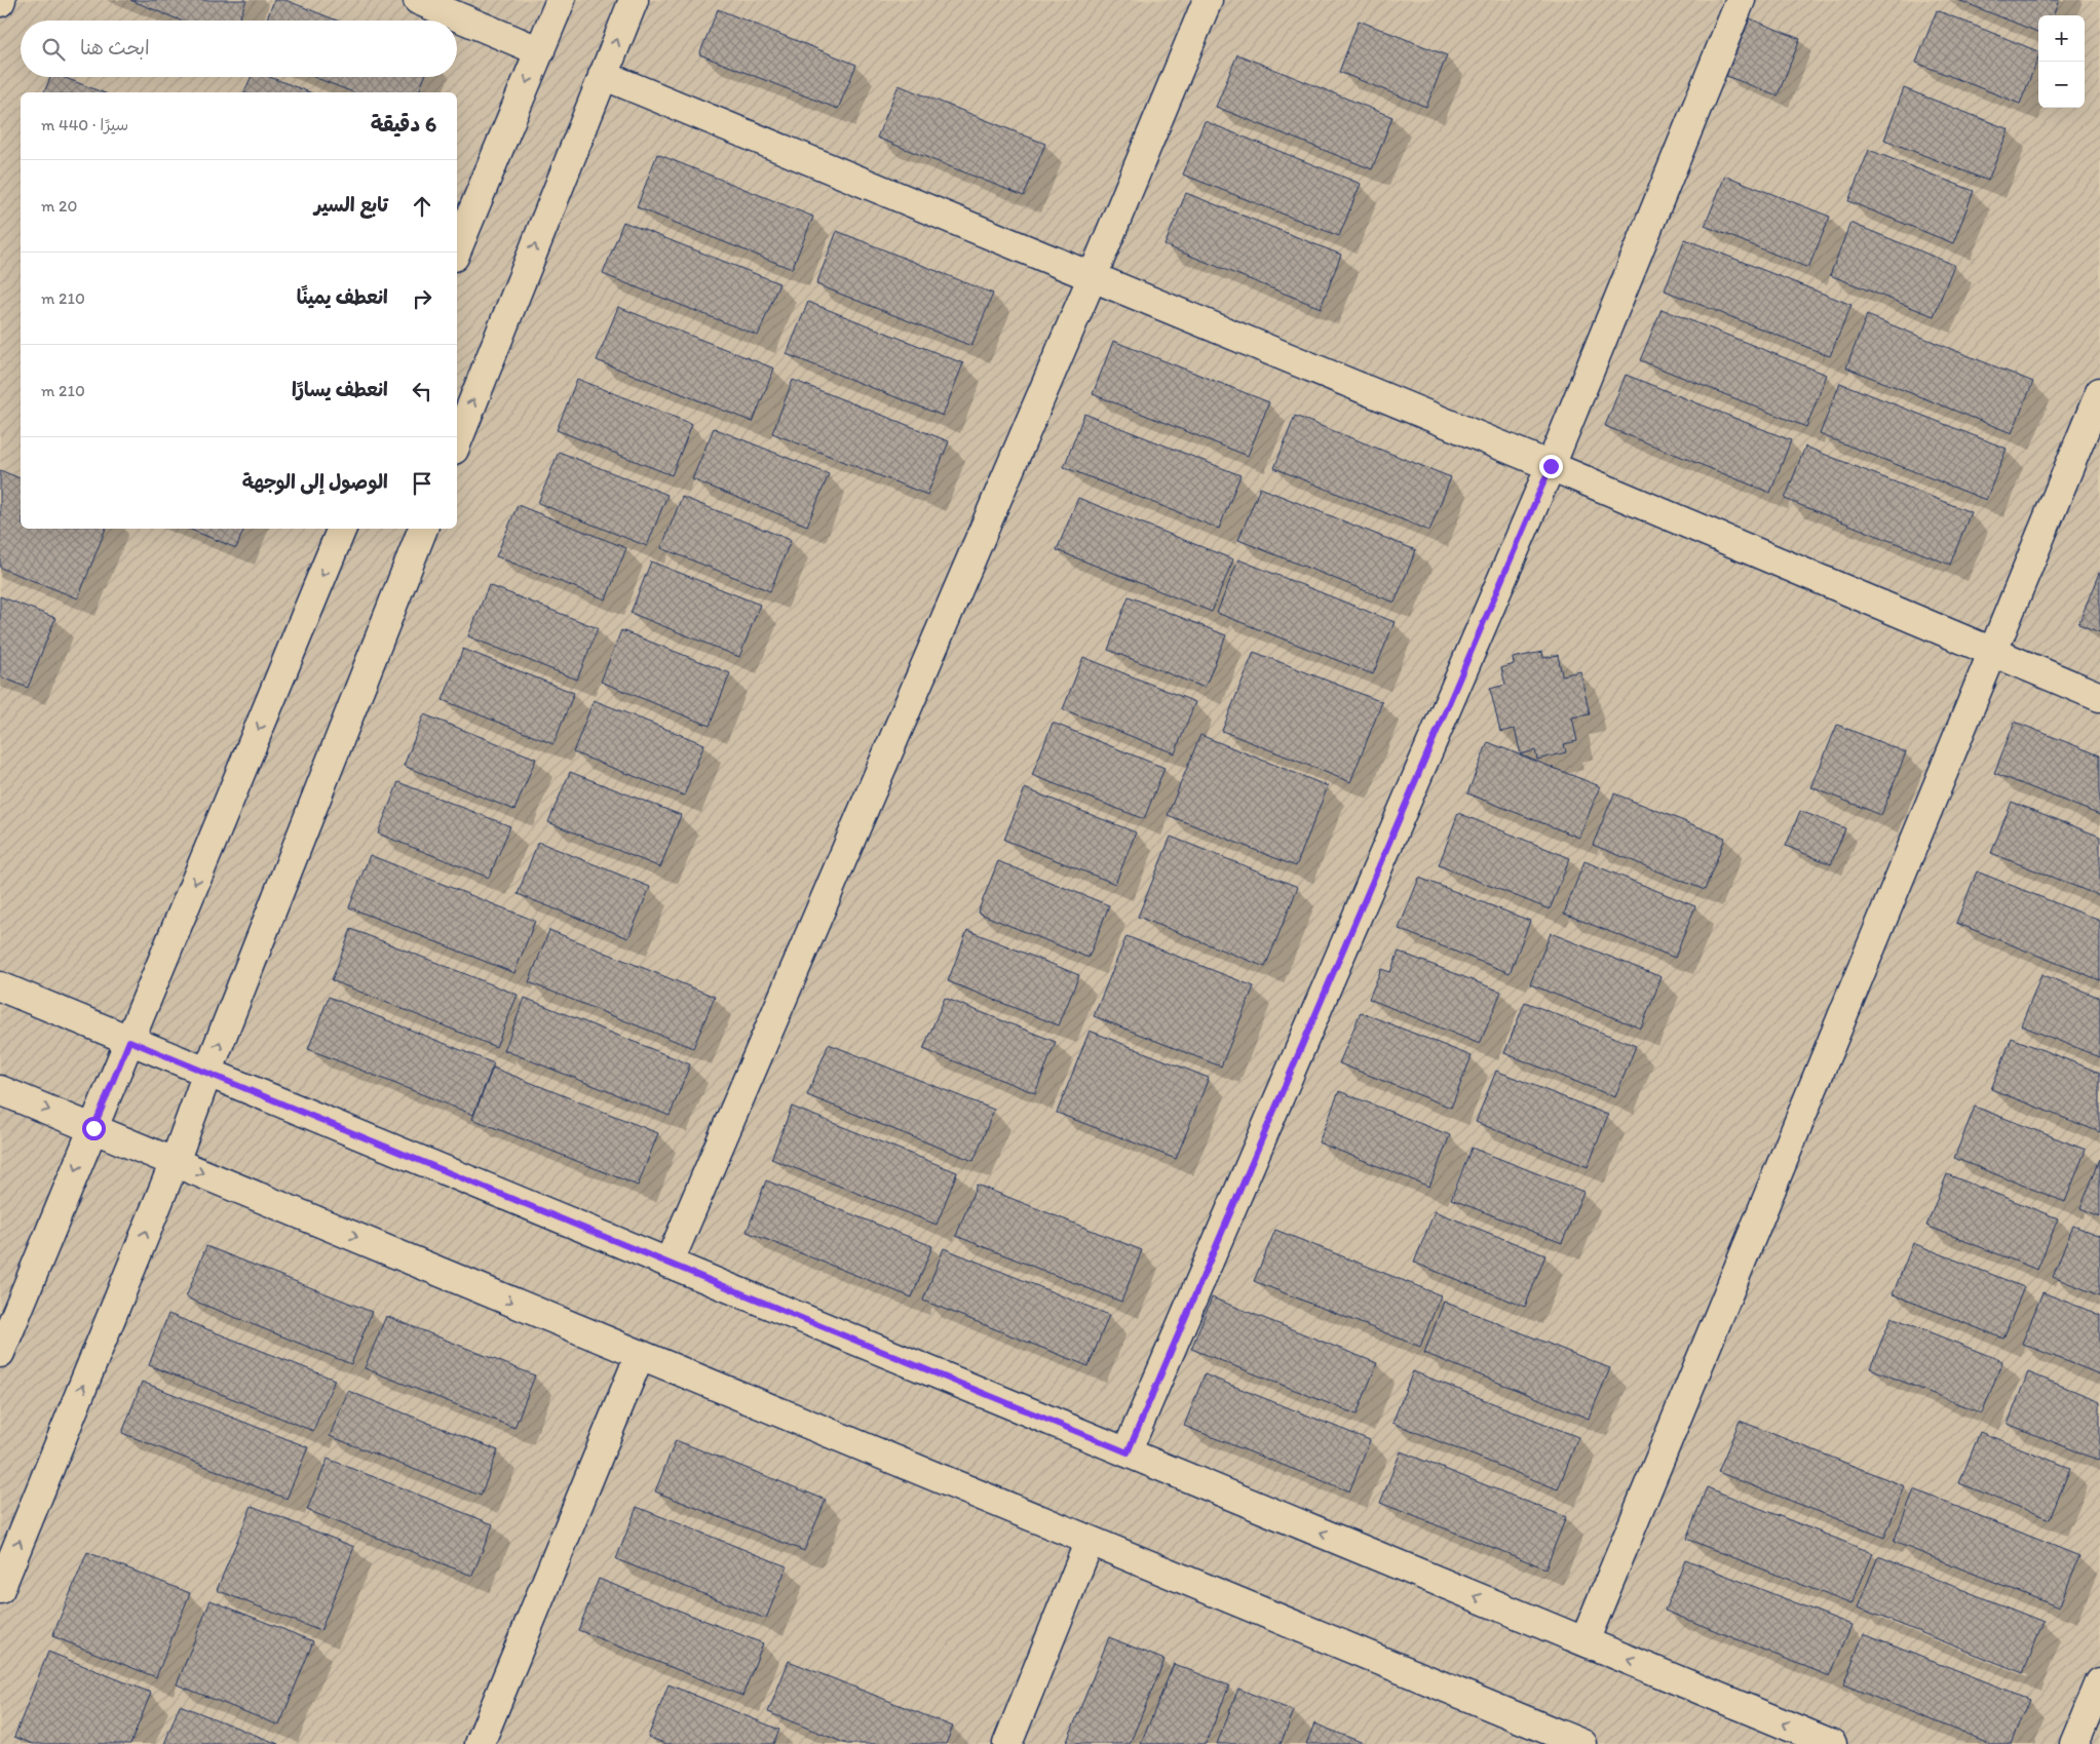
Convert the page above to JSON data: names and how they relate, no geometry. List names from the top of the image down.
{
  "page": {
    "map_buttons": ["+", "−"],
    "search": "ابحث هنا",
    "heading": ["6 دقيقة", "سيرًا · 440 m"],
    "list": [
      ["تابع السير", "20 m"],
      ["انعطف يمينًا", "210 m"],
      ["انعطف يسارًا", "210 m"],
      "الوصول إلى الوجهة"
    ]
  }
}
